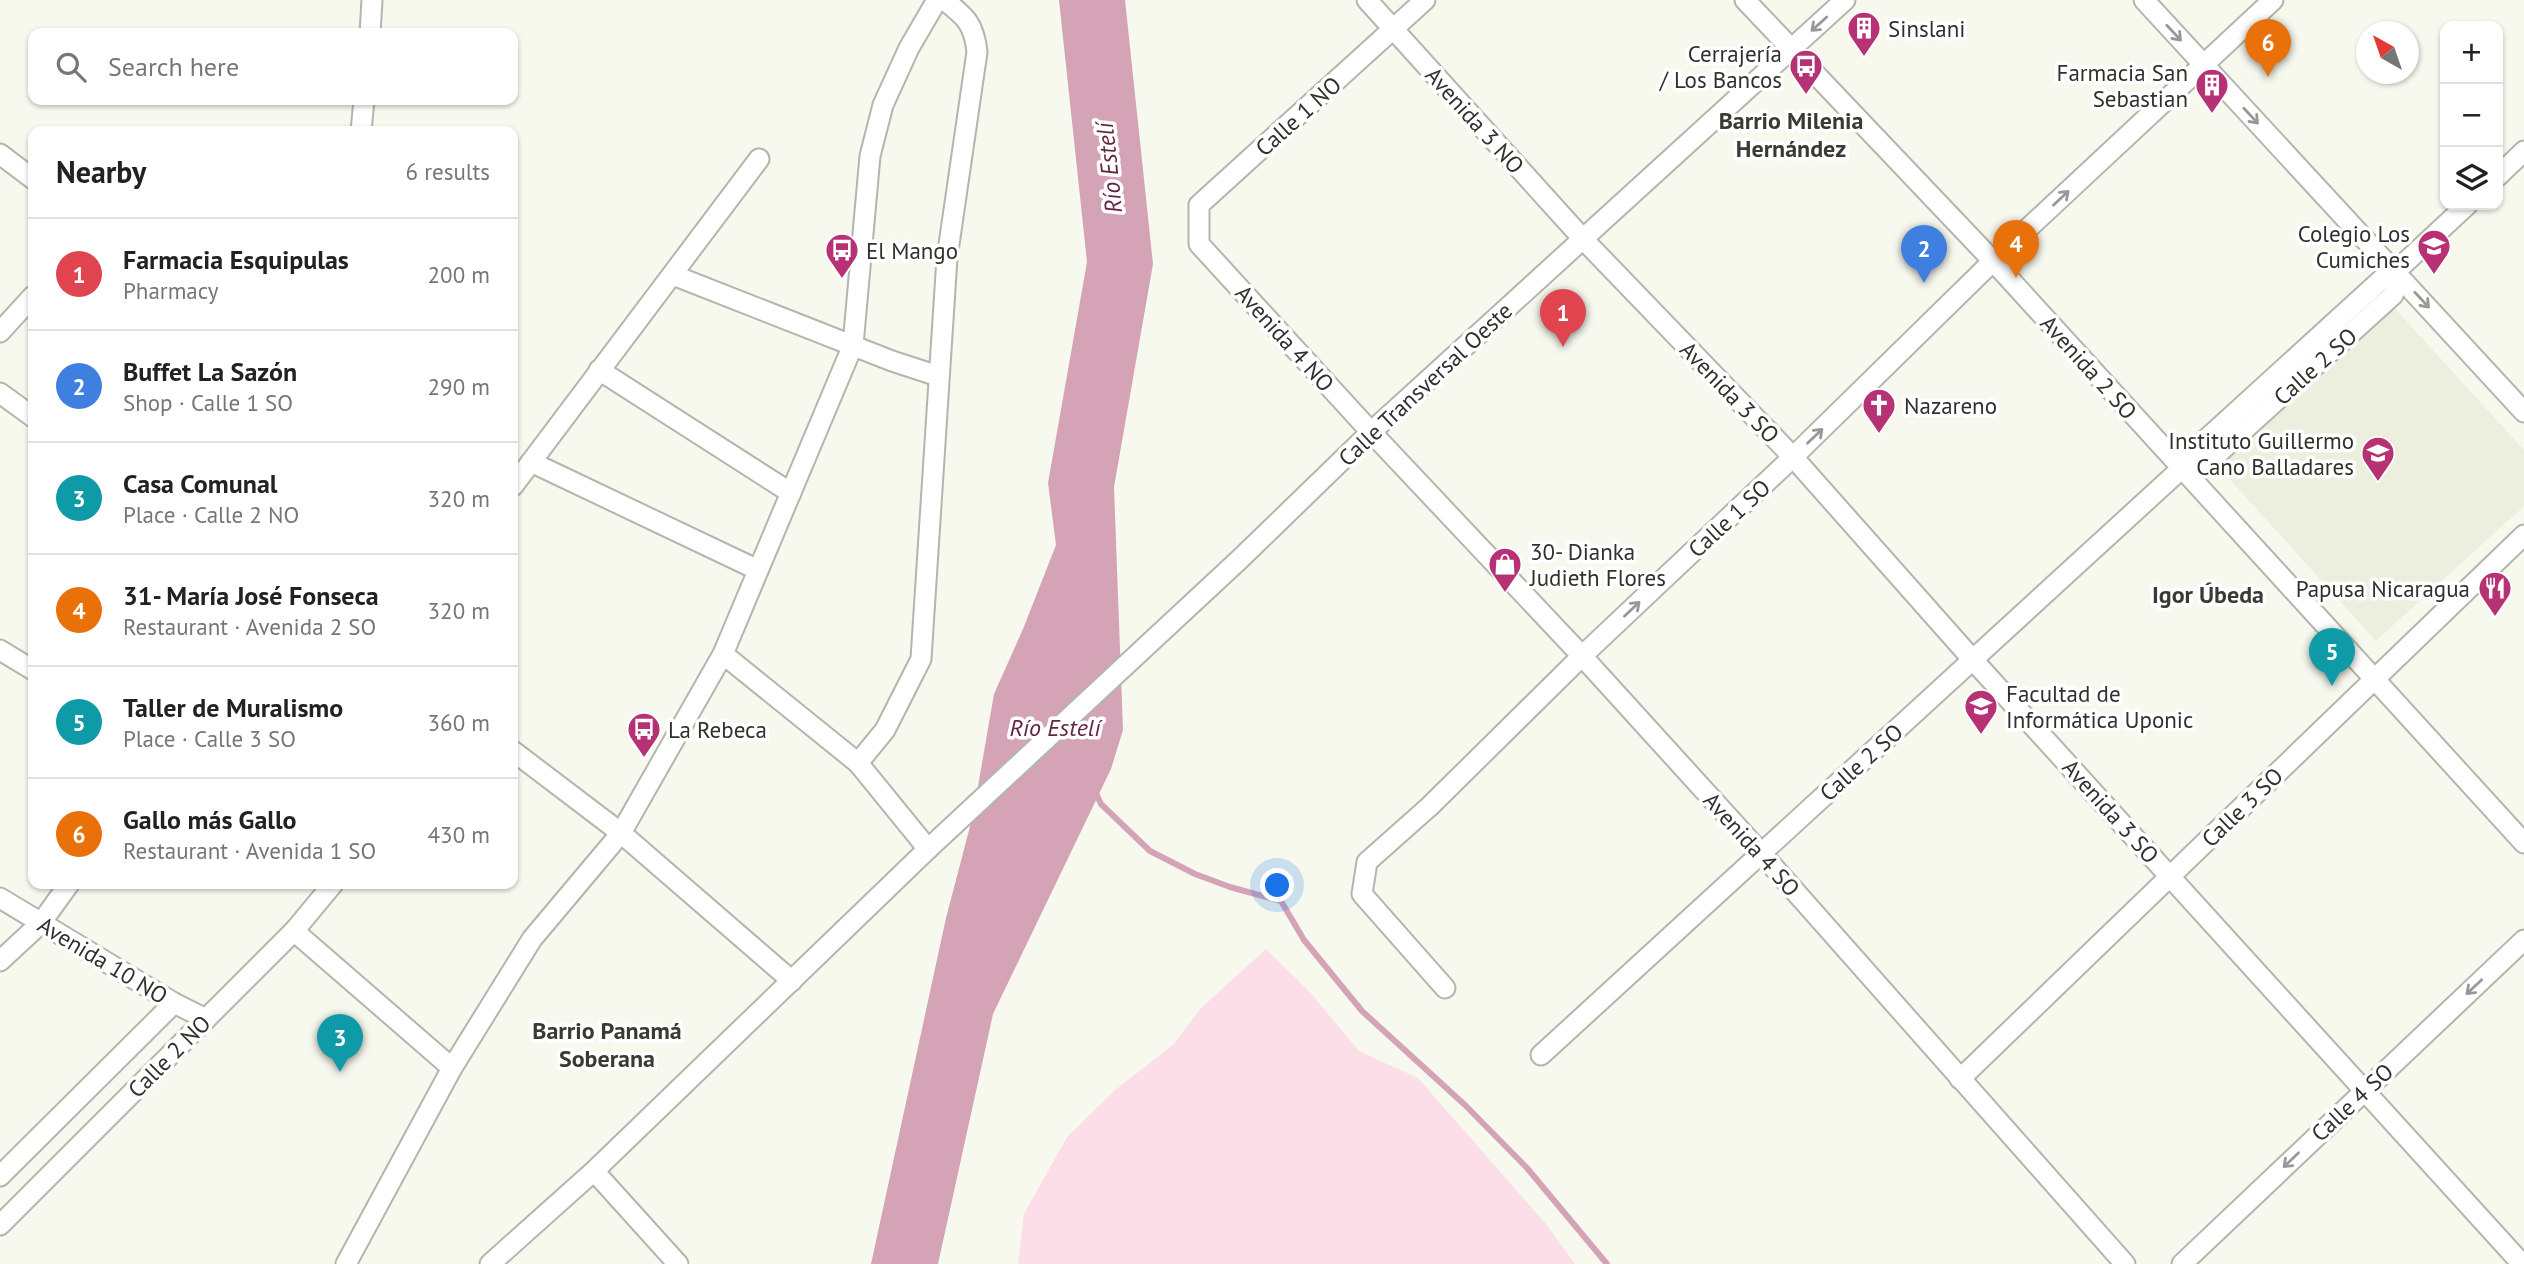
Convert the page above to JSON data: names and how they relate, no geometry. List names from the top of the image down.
{
  "streets": {
    "street": [
      "Calle 1 NO",
      "Avenida 3 NO",
      "Avenida 4 NO",
      "Calle 2 SO",
      "Avenida 2 SO",
      "Calle Transversal Oeste",
      "Avenida 3 SO",
      "Calle 1 SO",
      "Calle 3 SO",
      "Avenida 4 SO",
      "Avenida 10 NO",
      "Calle 2 NO",
      "Calle 4 SO"
    ]
  },
  "crossings": [
    ["Calle 1 NO", "Avenida 3 NO"],
    ["Calle 1 NO", "Avenida 4 NO"],
    ["Avenida 3 NO", "Calle Transversal Oeste"],
    ["Avenida 3 NO", "Avenida 3 SO"],
    ["Avenida 4 NO", "Calle Transversal Oeste"],
    ["Avenida 4 NO", "Avenida 4 SO"],
    ["Calle 2 SO", "Avenida 2 SO"],
    ["Calle 2 SO", "Avenida 3 SO"],
    ["Calle 2 SO", "Avenida 4 SO"],
    ["Avenida 2 SO", "Calle Transversal Oeste"],
    ["Avenida 2 SO", "Calle 1 SO"],
    ["Avenida 2 SO", "Calle 3 SO"],
    ["Calle Transversal Oeste", "Avenida 3 SO"],
    ["Calle Transversal Oeste", "Avenida 4 SO"],
    ["Avenida 3 SO", "Calle 1 SO"],
    ["Avenida 3 SO", "Calle 3 SO"],
    ["Avenida 3 SO", "Calle 4 SO"],
    ["Calle 1 SO", "Avenida 4 SO"],
    ["Calle 3 SO", "Avenida 4 SO"],
    ["Avenida 10 NO", "Calle 2 NO"]
  ],
  "one_way": ["Calle 1 SO", "Calle 4 SO"],
  "districts": ["Barrio Milenia Hernández", "Igor Úbeda", "Barrio Panamá Soberana"],
  "water": ["Río Estelí"],
  "places": {
    "building": ["Sinslani", "Farmacia San Sebastian"],
    "bus stop": ["Cerrajería / Los Bancos", "El Mango", "La Rebeca"],
    "school or university": ["Colegio Los Cumiches", "Instituto Guillermo Cano Balladares", "Facultad de Informática Uponic"],
    "church": ["Nazareno"],
    "shop": ["30- Dianka Judieth Flores"],
    "restaurant": ["Papusa Nicaragua"]
  },
  "north": "top left",
  "page": {
    "pins": [
      "6",
      "4",
      "2",
      "1",
      "5",
      "3"
    ],
    "map_buttons": ["+", "−"],
    "search": "Search here",
    "heading": ["Nearby", "6 results"],
    "list": [
      {
        "mark": "1",
        "name": "Farmacia Esquipulas",
        "note": "Pharmacy",
        "value": "200 m"
      },
      {
        "mark": "2",
        "name": "Buffet La Sazón",
        "note": "Shop · Calle 1 SO",
        "value": "290 m"
      },
      {
        "mark": "3",
        "name": "Casa Comunal",
        "note": "Place · Calle 2 NO",
        "value": "320 m"
      },
      {
        "mark": "4",
        "name": "31- María José Fonseca",
        "note": "Restaurant · Avenida 2 SO",
        "value": "320 m"
      },
      {
        "mark": "5",
        "name": "Taller de Muralismo",
        "note": "Place · Calle 3 SO",
        "value": "360 m"
      },
      {
        "mark": "6",
        "name": "Gallo más Gallo",
        "note": "Restaurant · Avenida 1 SO",
        "value": "430 m"
      }
    ]
  }
}
